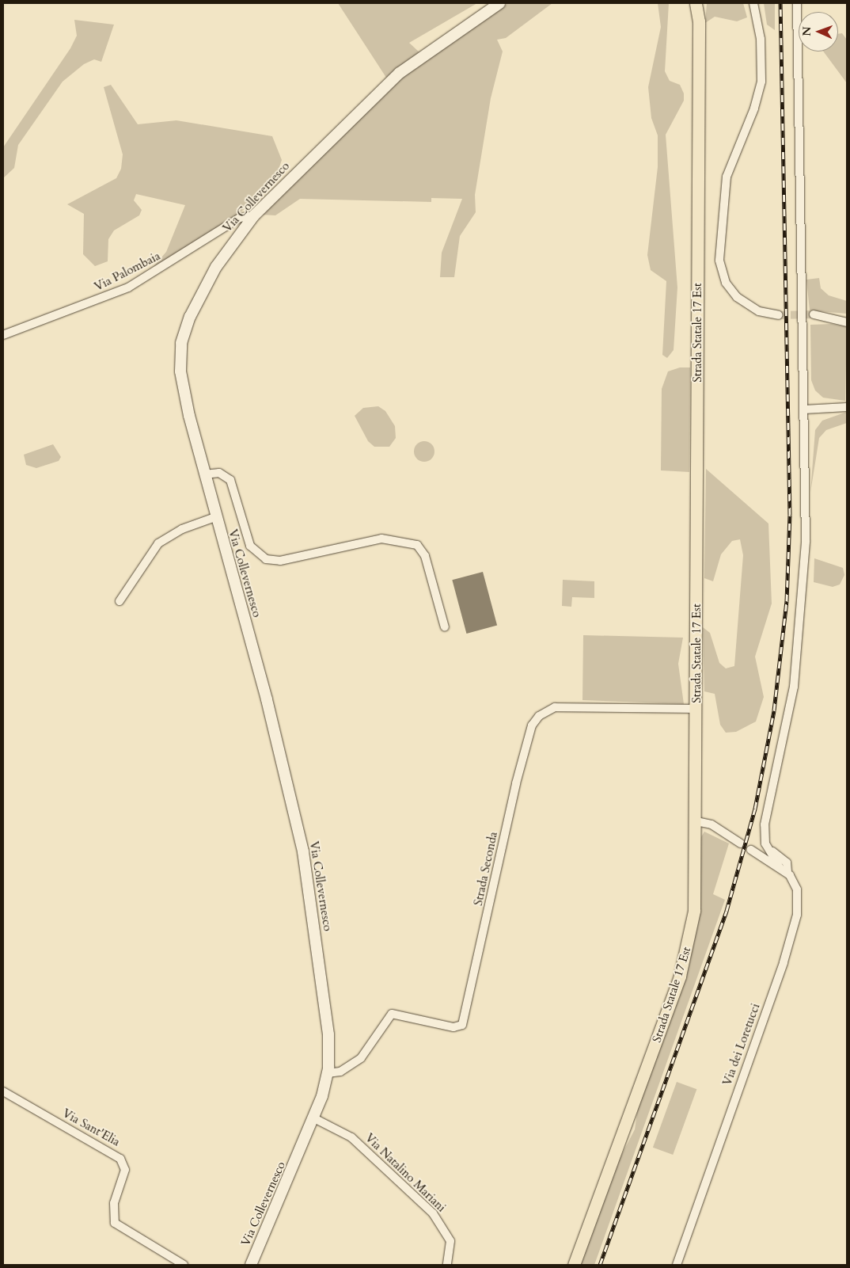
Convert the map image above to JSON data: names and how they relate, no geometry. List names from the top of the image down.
{
  "streets": {
    "main road": ["Strada Statale 17 Est"],
    "street": [
      "Via Collevernesco",
      "Via Palombaia",
      "Strada Seconda",
      "Via dei Loretucci",
      "Via Sant'Elia",
      "Via Natalino Mariani"
    ]
  },
  "crossings": [
    ["Via Collevernesco", "Via Palombaia"],
    ["Via Collevernesco", "Strada Seconda"],
    ["Via Collevernesco", "Via Natalino Mariani"],
    ["Strada Statale 17 Est", "Strada Seconda"]
  ],
  "north": "left"
}
